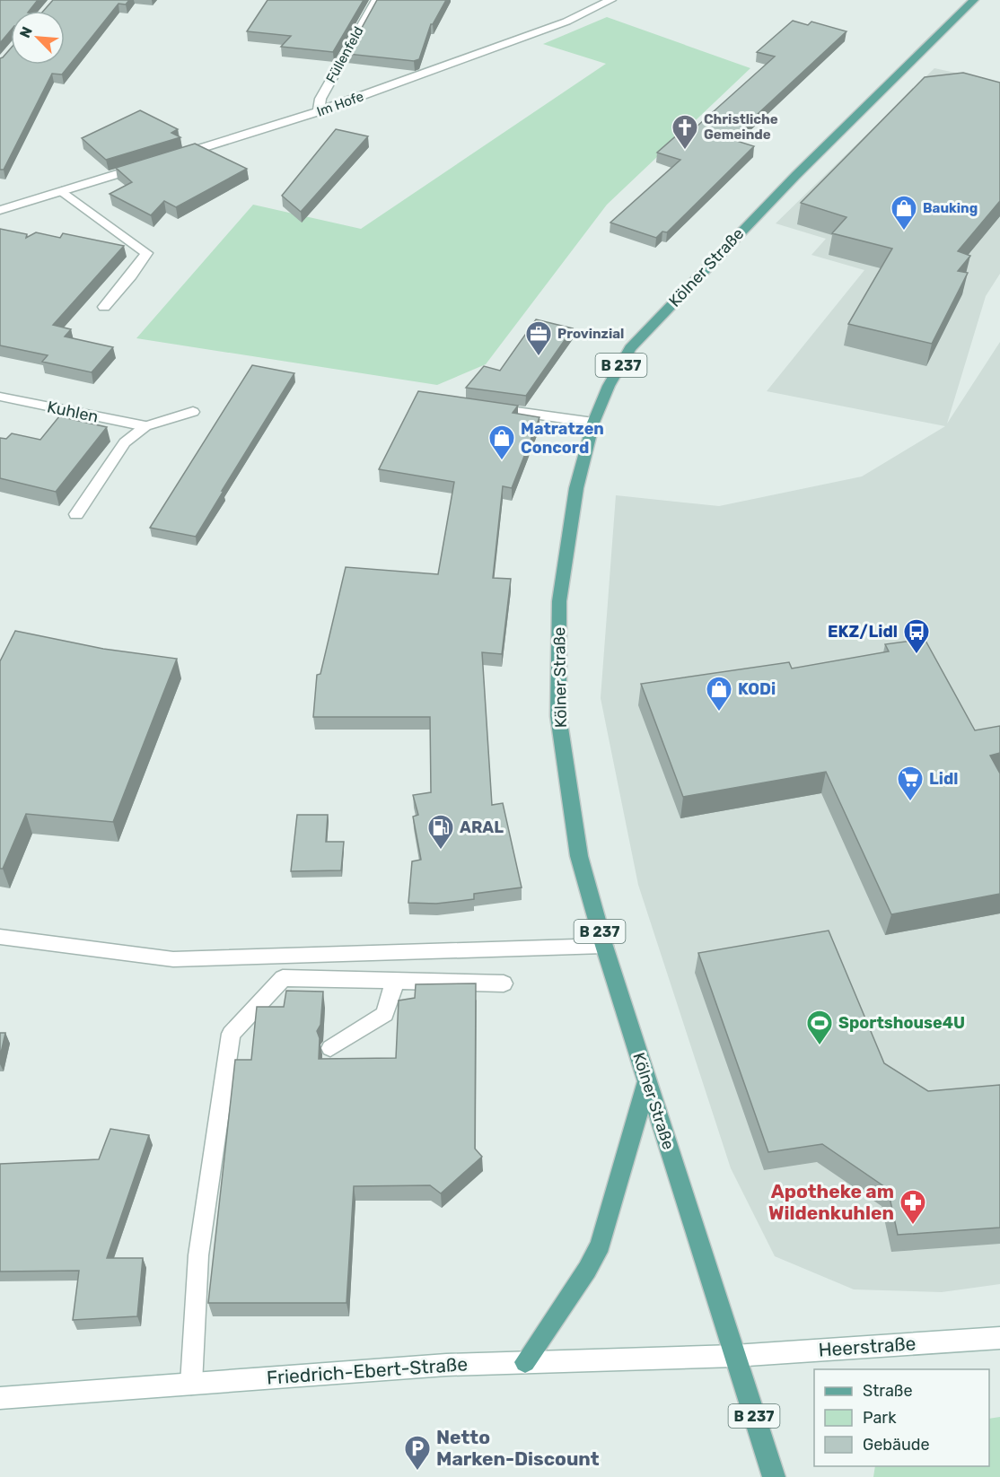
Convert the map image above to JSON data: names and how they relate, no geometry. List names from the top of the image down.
{
  "streets": {
    "main road": ["Kölner Straße", "B 237"],
    "street": [
      "Füllenfeld",
      "Im Hofe",
      "Kuhlen",
      "Heerstraße",
      "Friedrich-Ebert-Straße"
    ]
  },
  "crossings": [
    ["Füllenfeld", "Im Hofe"],
    ["Kölner Straße", "Heerstraße"],
    ["Kölner Straße", "Friedrich-Ebert-Straße"],
    ["Heerstraße", "Friedrich-Ebert-Straße"]
  ],
  "places": {
    "church": ["Christliche Gemeinde"],
    "shop": ["Bauking", "Matratzen Concord", "KODi"],
    "office": ["Provinzial"],
    "bus stop": ["EKZ/Lidl"],
    "supermarket": ["Lidl"],
    "fuel station": ["ARAL"],
    "sports": ["Sportshouse4U"],
    "pharmacy": ["Apotheke am Wildenkuhlen"],
    "parking": ["Netto Marken-Discount"]
  },
  "legend": ["Straße", "Park", "Gebäude"],
  "north": "top left"
}
